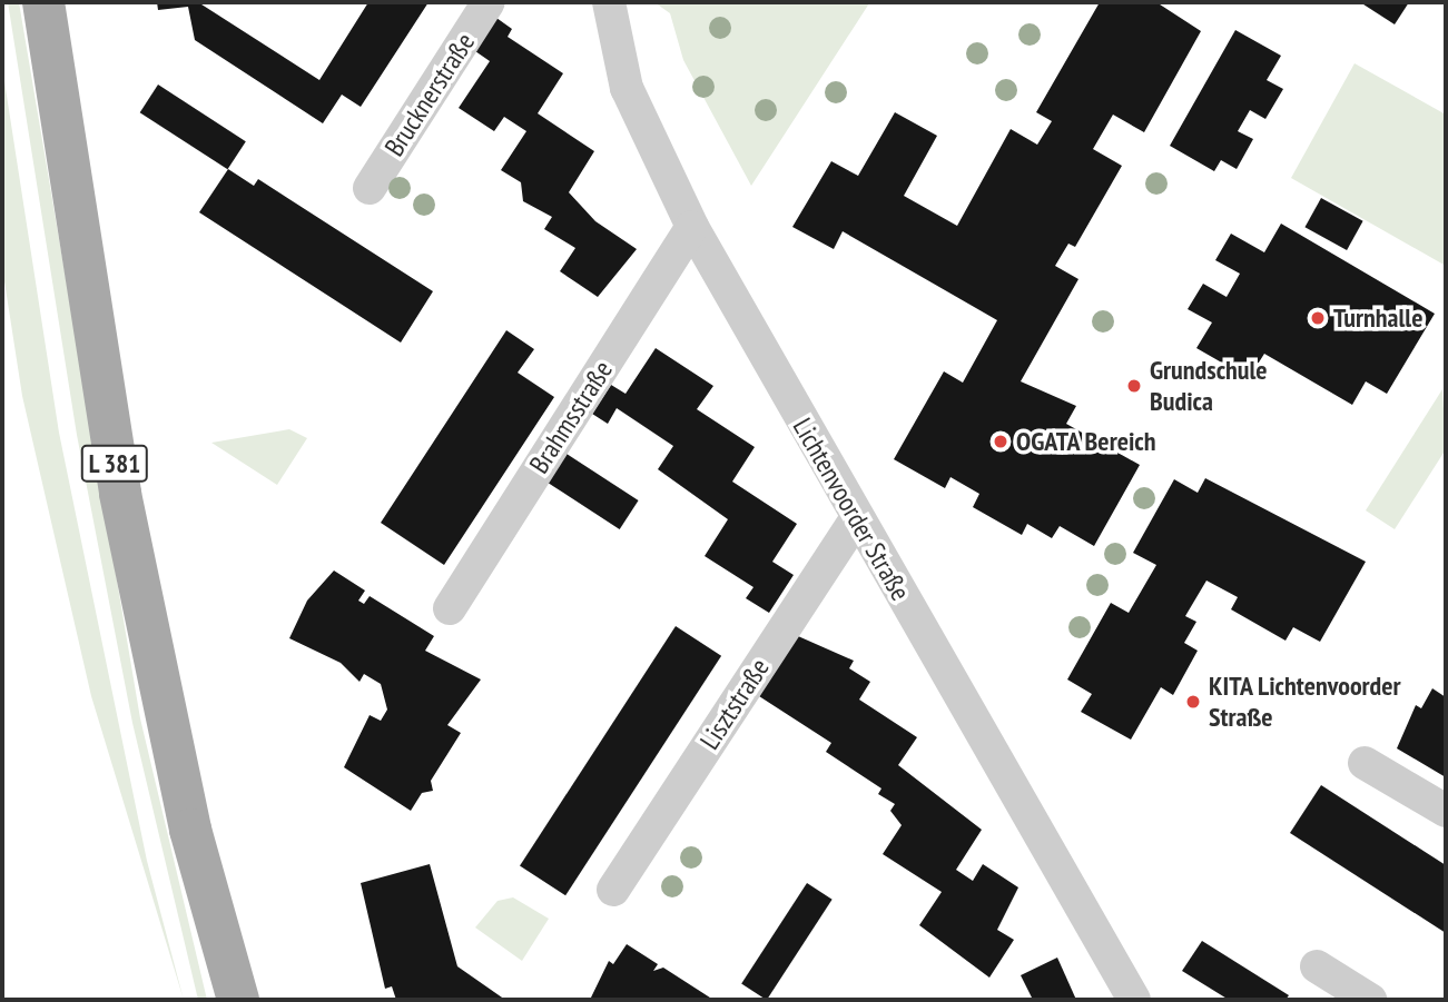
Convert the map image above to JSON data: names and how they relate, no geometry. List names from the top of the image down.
{
  "streets": {
    "main road": ["L 381"],
    "street": [
      "Brucknerstraße",
      "Brahmsstraße",
      "Lichtenvoorder Straße",
      "Lisztstraße"
    ]
  },
  "crossings": [
    ["Brahmsstraße", "Lichtenvoorder Straße"],
    ["Lichtenvoorder Straße", "Lisztstraße"]
  ],
  "places": [
    "Turnhalle",
    "Grundschule Budica",
    "OGATA Bereich",
    "KITA Lichtenvoorder Straße"
  ]
}
